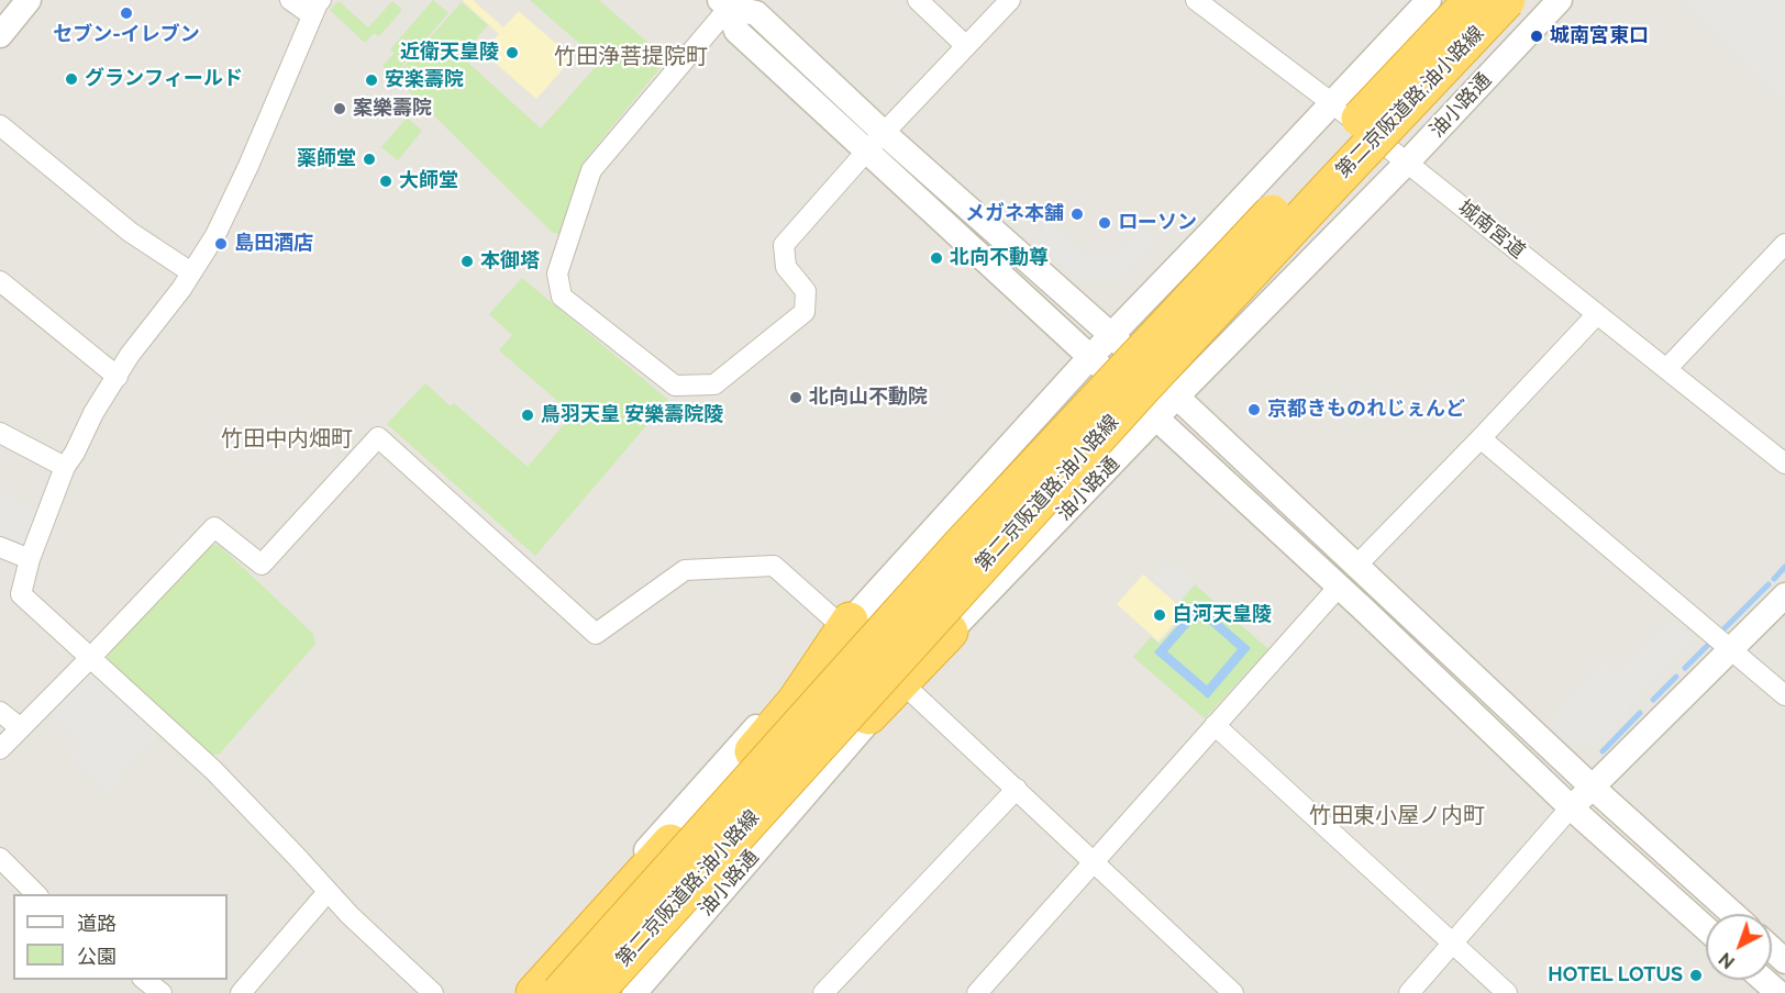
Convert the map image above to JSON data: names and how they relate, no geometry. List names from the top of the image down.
{
  "streets": {
    "highway": ["第二京阪道路;油小路線"],
    "street": ["油小路通", "城南宮道"]
  },
  "crossings": [
    ["油小路通", "城南宮道"]
  ],
  "districts": ["竹田浄菩提院町", "竹田中内畑町", "竹田東小屋ノ内町"],
  "places": [
    "セブン-イレブン",
    "城南宮東口",
    "近衛天皇陵",
    "グランフィールド",
    "安楽壽院",
    "案樂壽院",
    "薬師堂",
    "大師堂",
    "メガネ本舗",
    "ローソン",
    "島田酒店",
    "北向不動尊",
    "本御塔",
    "北向山不動院",
    "京都きものれじぇんど",
    "鳥羽天皇 安樂壽院陵",
    "白河天皇陵",
    "HOTEL LOTUS"
  ],
  "legend": ["道路", "公園"],
  "north": "bottom left"
}
